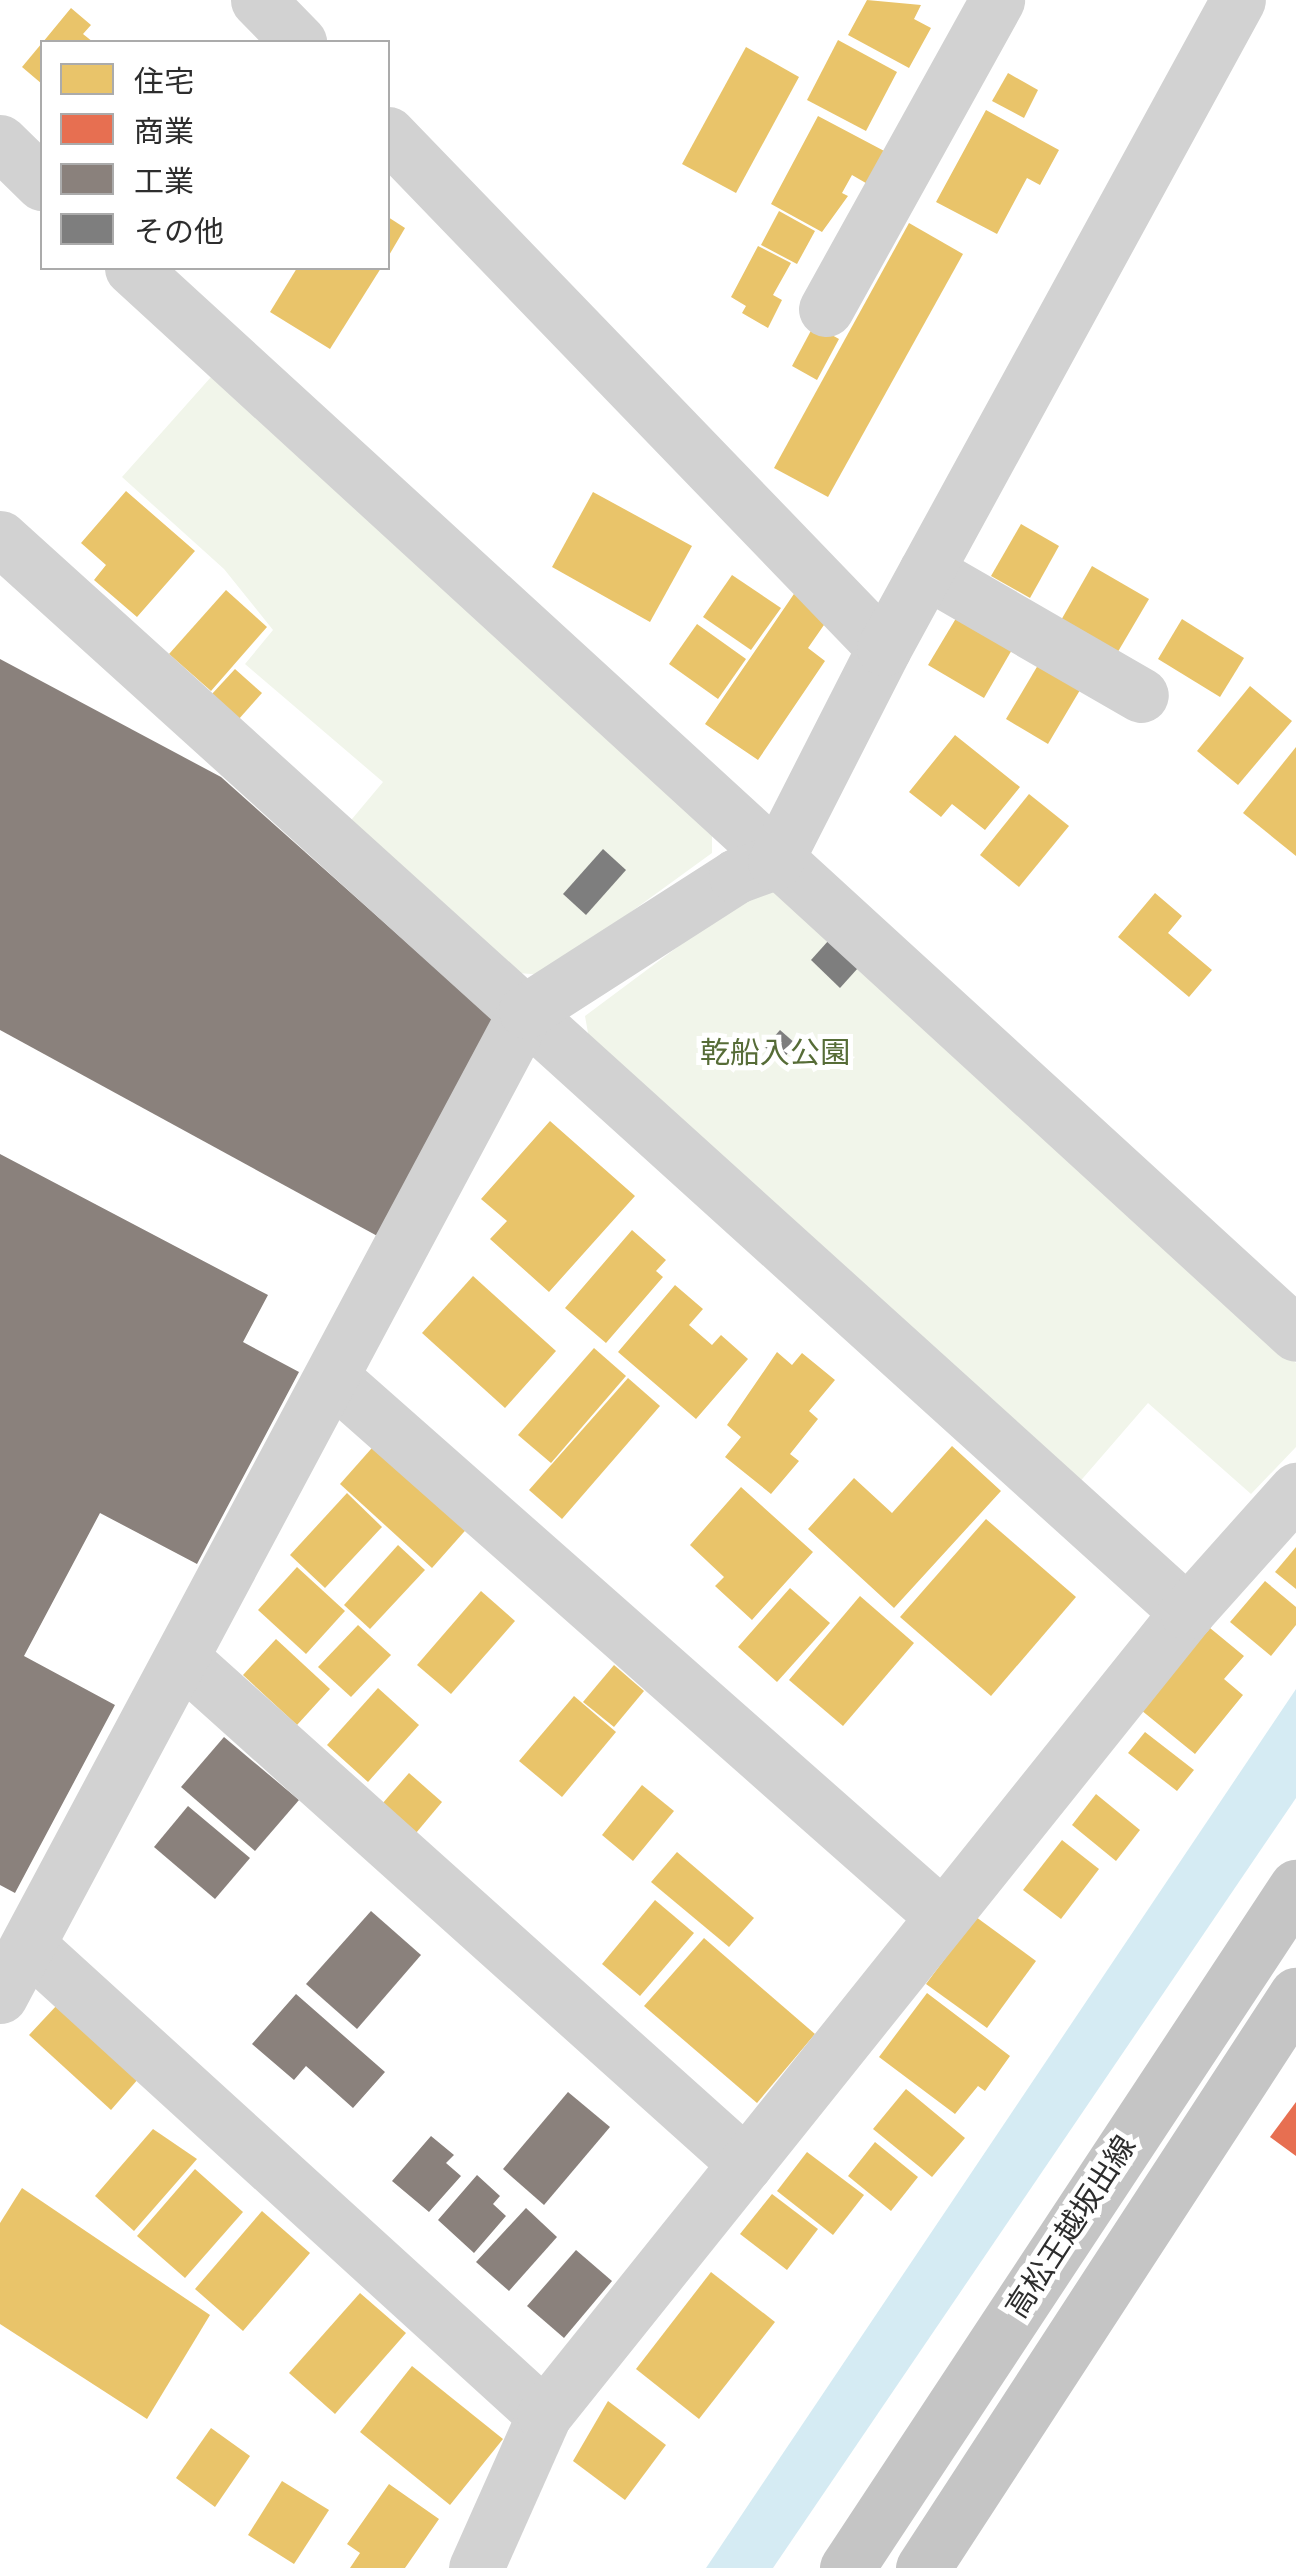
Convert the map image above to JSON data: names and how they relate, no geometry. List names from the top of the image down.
{
  "streets": {
    "main road": ["高松王越坂出線"]
  },
  "parks": ["乾船入公園"],
  "legend": [
    "住宅",
    "商業",
    "工業",
    "その他"
  ]
}
